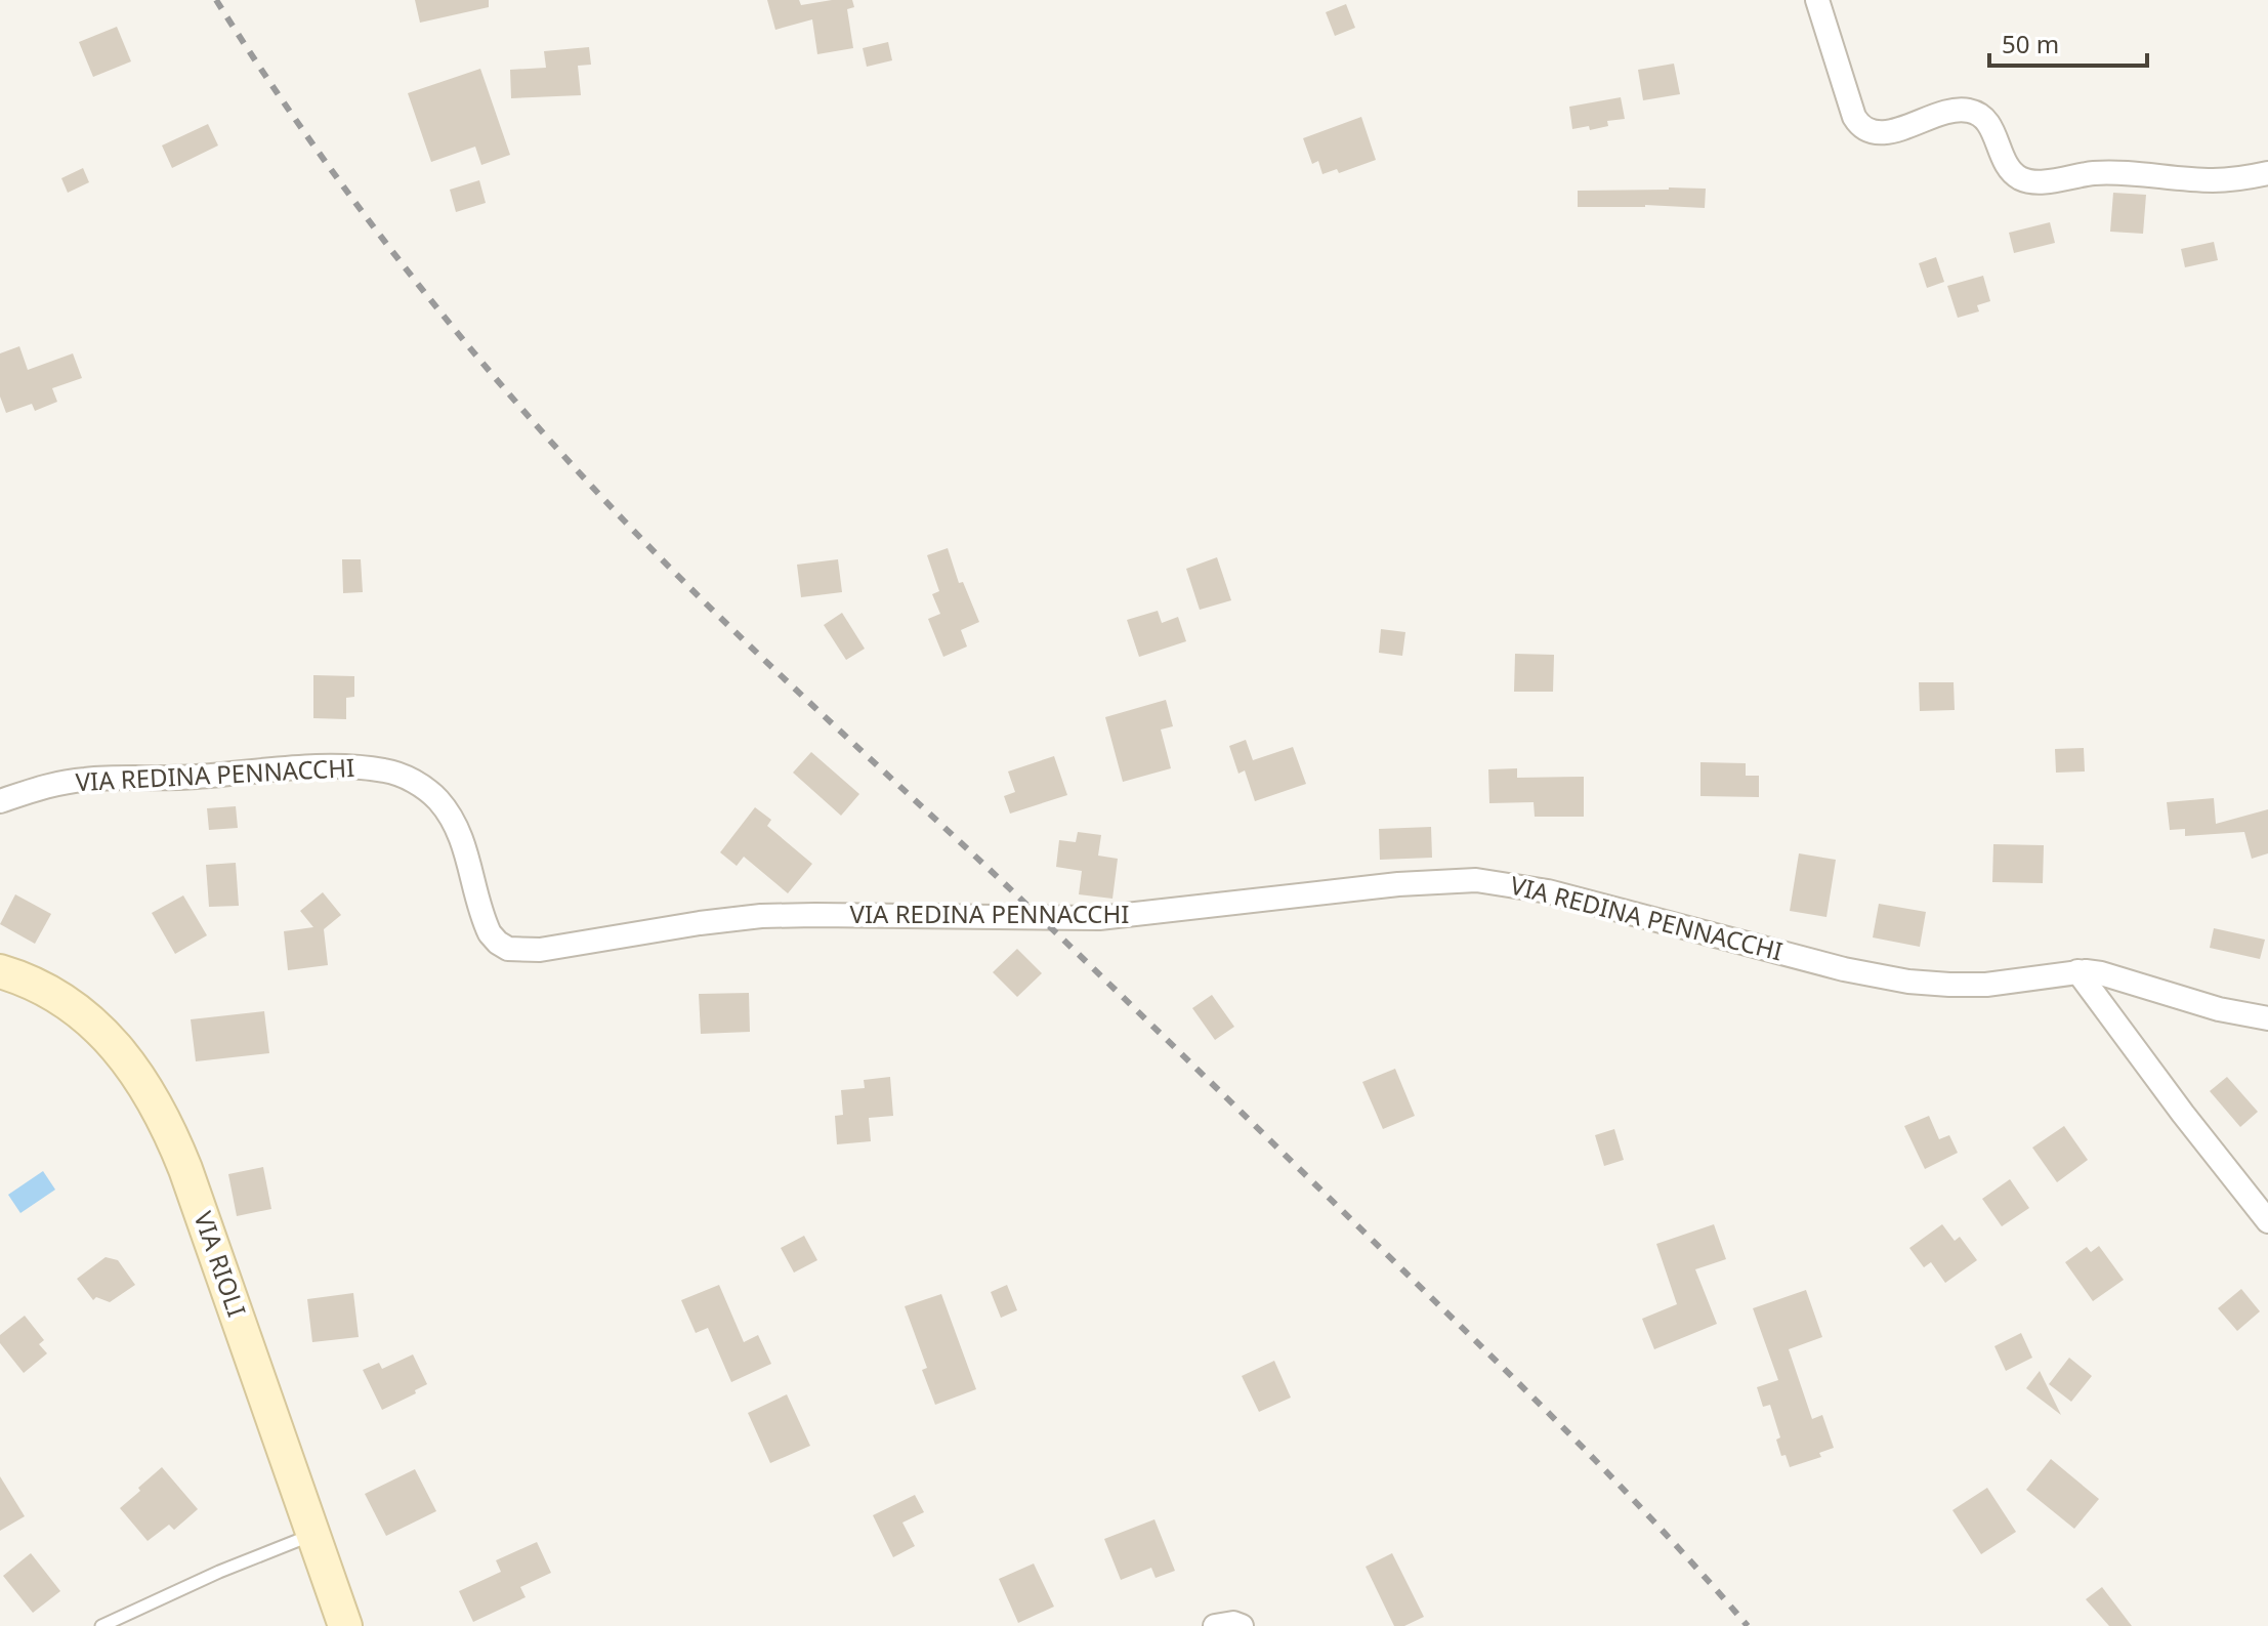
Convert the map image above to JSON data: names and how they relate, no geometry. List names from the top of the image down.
{
  "streets": {
    "main road": ["VIA RIOLI"],
    "street": ["VIA REDINA PENNACCHI"]
  },
  "scale_bar": "50 m"
}
